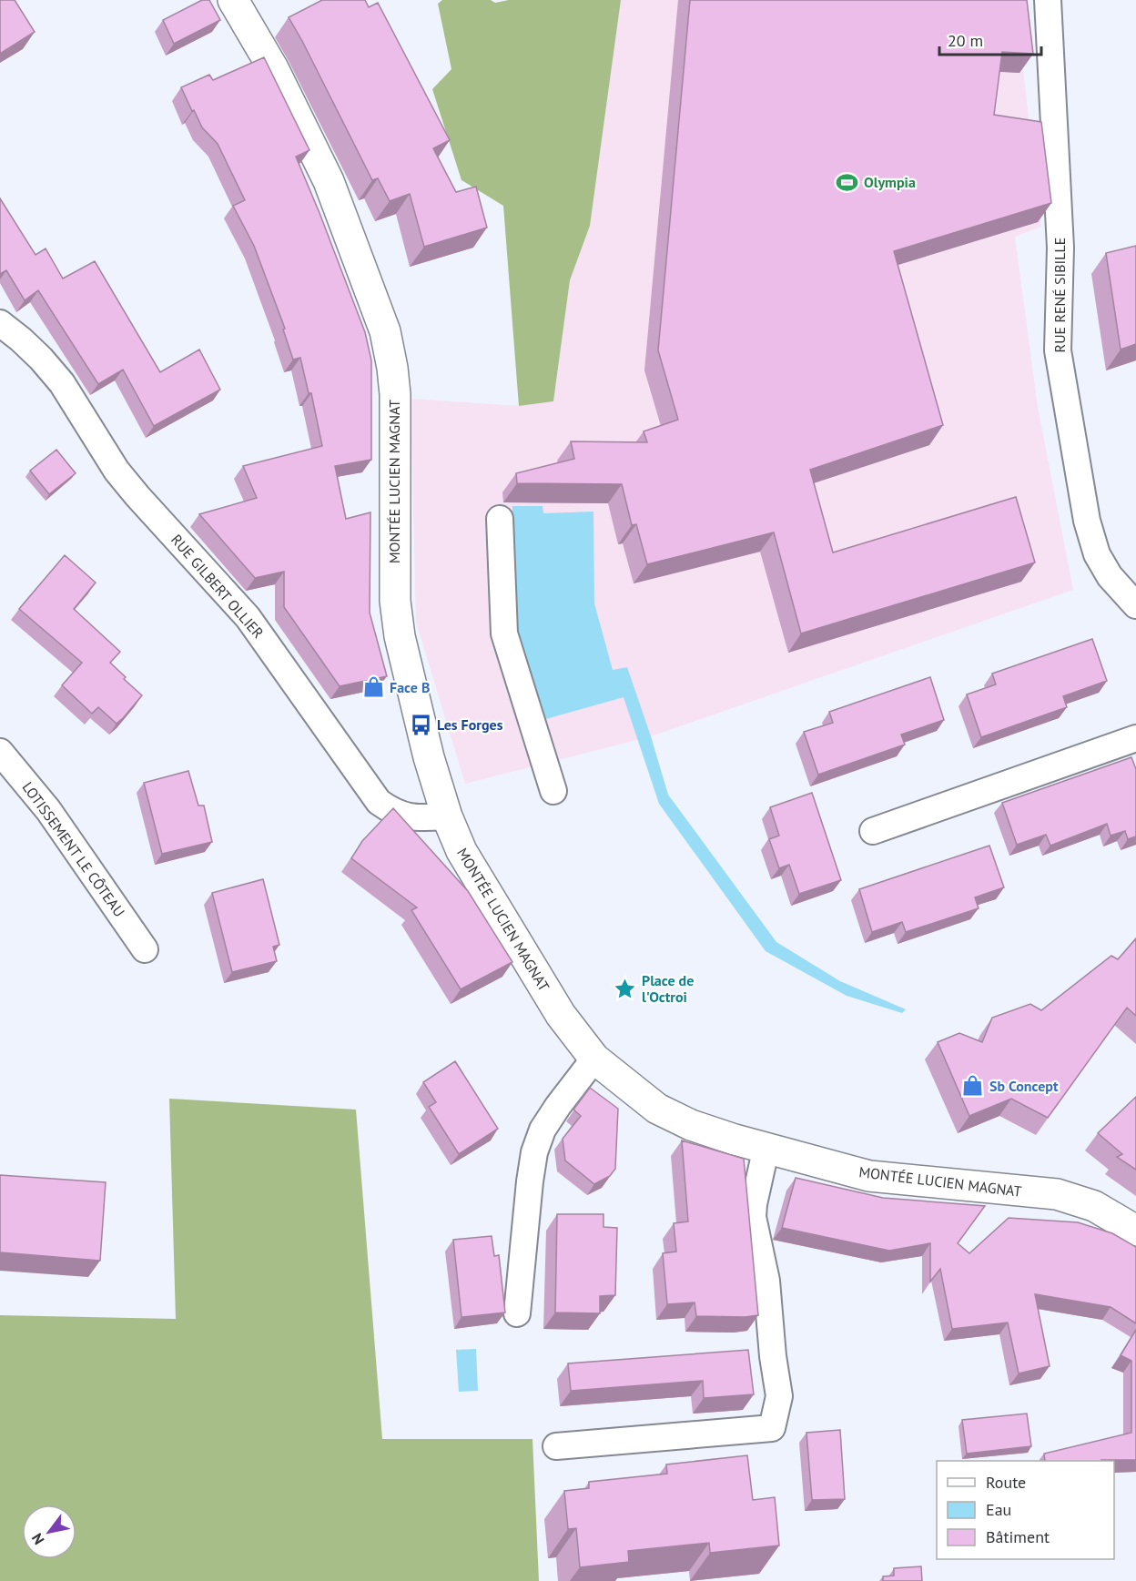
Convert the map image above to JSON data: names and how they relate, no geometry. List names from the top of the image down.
{
  "streets": {
    "main road": ["MONTÉE LUCIEN MAGNAT"],
    "street": ["RUE RENÉ SIBILLE", "RUE GILBERT OLLIER", "LOTISSEMENT LE CÔTEAU"]
  },
  "crossings": [
    ["MONTÉE LUCIEN MAGNAT", "RUE GILBERT OLLIER"]
  ],
  "places": {
    "sports": ["Olympia"],
    "shop": ["Face B", "Sb Concept"],
    "bus stop": ["Les Forges"],
    "place": ["Place de l'Octroi"]
  },
  "legend": ["Route", "Eau", "Bâtiment"],
  "scale_bar": "20 m",
  "north": "bottom left"
}
